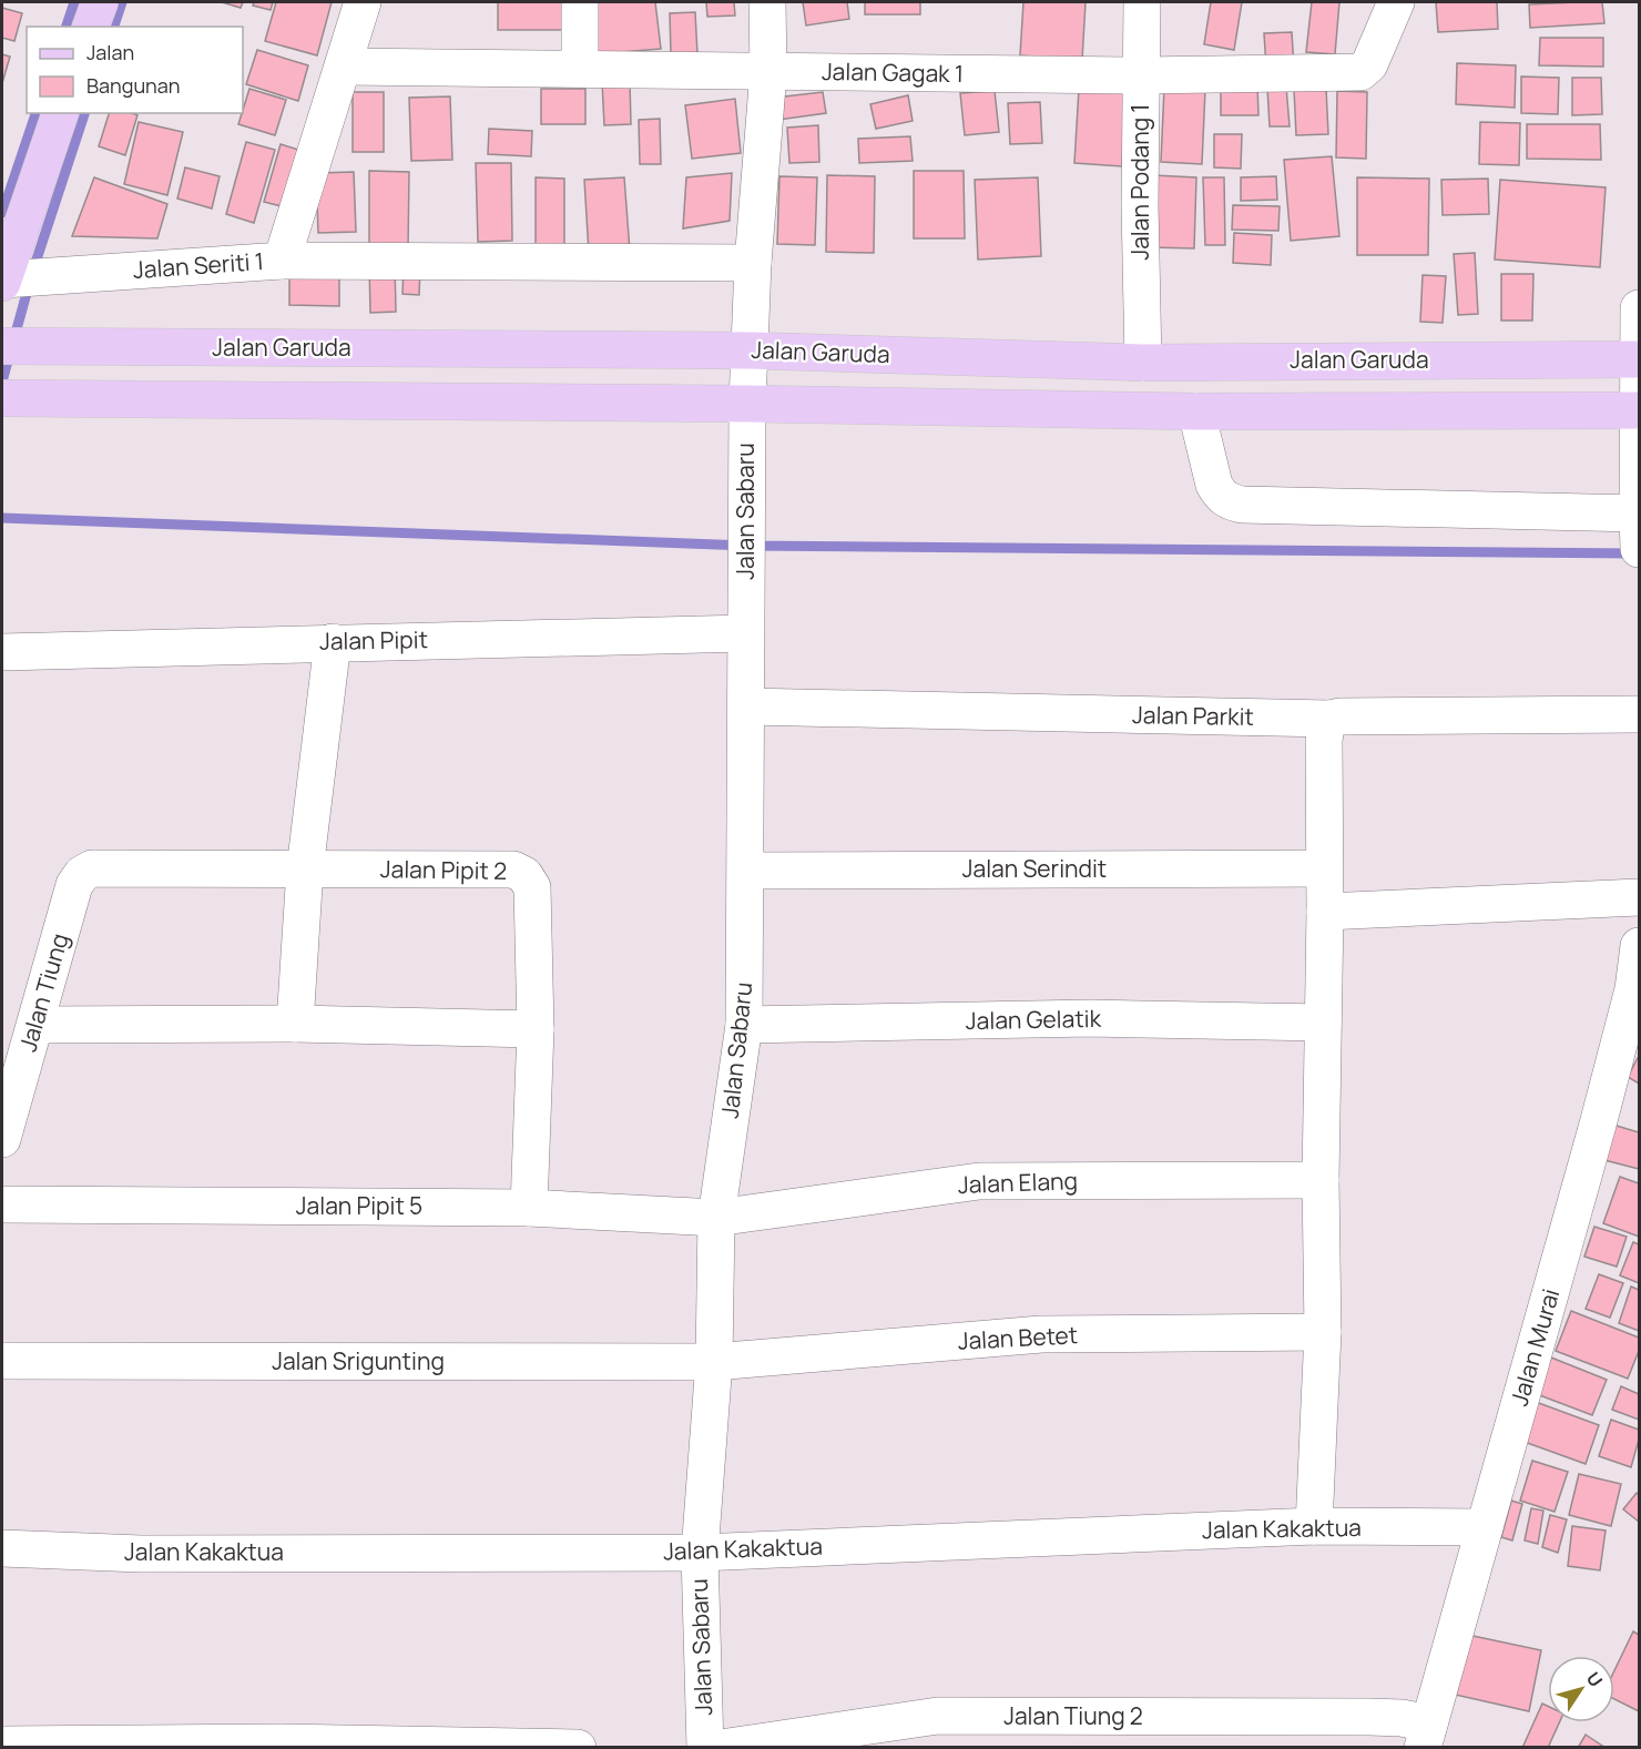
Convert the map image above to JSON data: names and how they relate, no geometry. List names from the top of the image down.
{
  "streets": {
    "main road": ["Jalan Garuda"],
    "street": [
      "Jalan Gagak 1",
      "Jalan Podang 1",
      "Jalan Seriti 1",
      "Jalan Sabaru",
      "Jalan Pipit",
      "Jalan Parkit",
      "Jalan Serindit",
      "Jalan Pipit 2",
      "Jalan Tiung",
      "Jalan Gelatik",
      "Jalan Elang",
      "Jalan Pipit 5",
      "Jalan Betet",
      "Jalan Murai",
      "Jalan Srigunting",
      "Jalan Kakaktua",
      "Jalan Tiung 2"
    ]
  },
  "crossings": [
    ["Jalan Gagak 1", "Jalan Podang 1"],
    ["Jalan Gagak 1", "Jalan Seriti 1"],
    ["Jalan Gagak 1", "Jalan Sabaru"],
    ["Jalan Podang 1", "Jalan Garuda"],
    ["Jalan Garuda", "Jalan Sabaru"],
    ["Jalan Sabaru", "Jalan Pipit"],
    ["Jalan Sabaru", "Jalan Parkit"],
    ["Jalan Sabaru", "Jalan Serindit"],
    ["Jalan Sabaru", "Jalan Gelatik"],
    ["Jalan Sabaru", "Jalan Elang"],
    ["Jalan Sabaru", "Jalan Pipit 5"],
    ["Jalan Sabaru", "Jalan Betet"],
    ["Jalan Sabaru", "Jalan Srigunting"],
    ["Jalan Sabaru", "Jalan Kakaktua"],
    ["Jalan Pipit 2", "Jalan Tiung"],
    ["Jalan Pipit 2", "Jalan Pipit 5"],
    ["Jalan Elang", "Jalan Pipit 5"],
    ["Jalan Betet", "Jalan Srigunting"],
    ["Jalan Murai", "Jalan Kakaktua"],
    ["Jalan Murai", "Jalan Tiung 2"]
  ],
  "legend": ["Jalan", "Bangunan"],
  "north": "top right"
}
